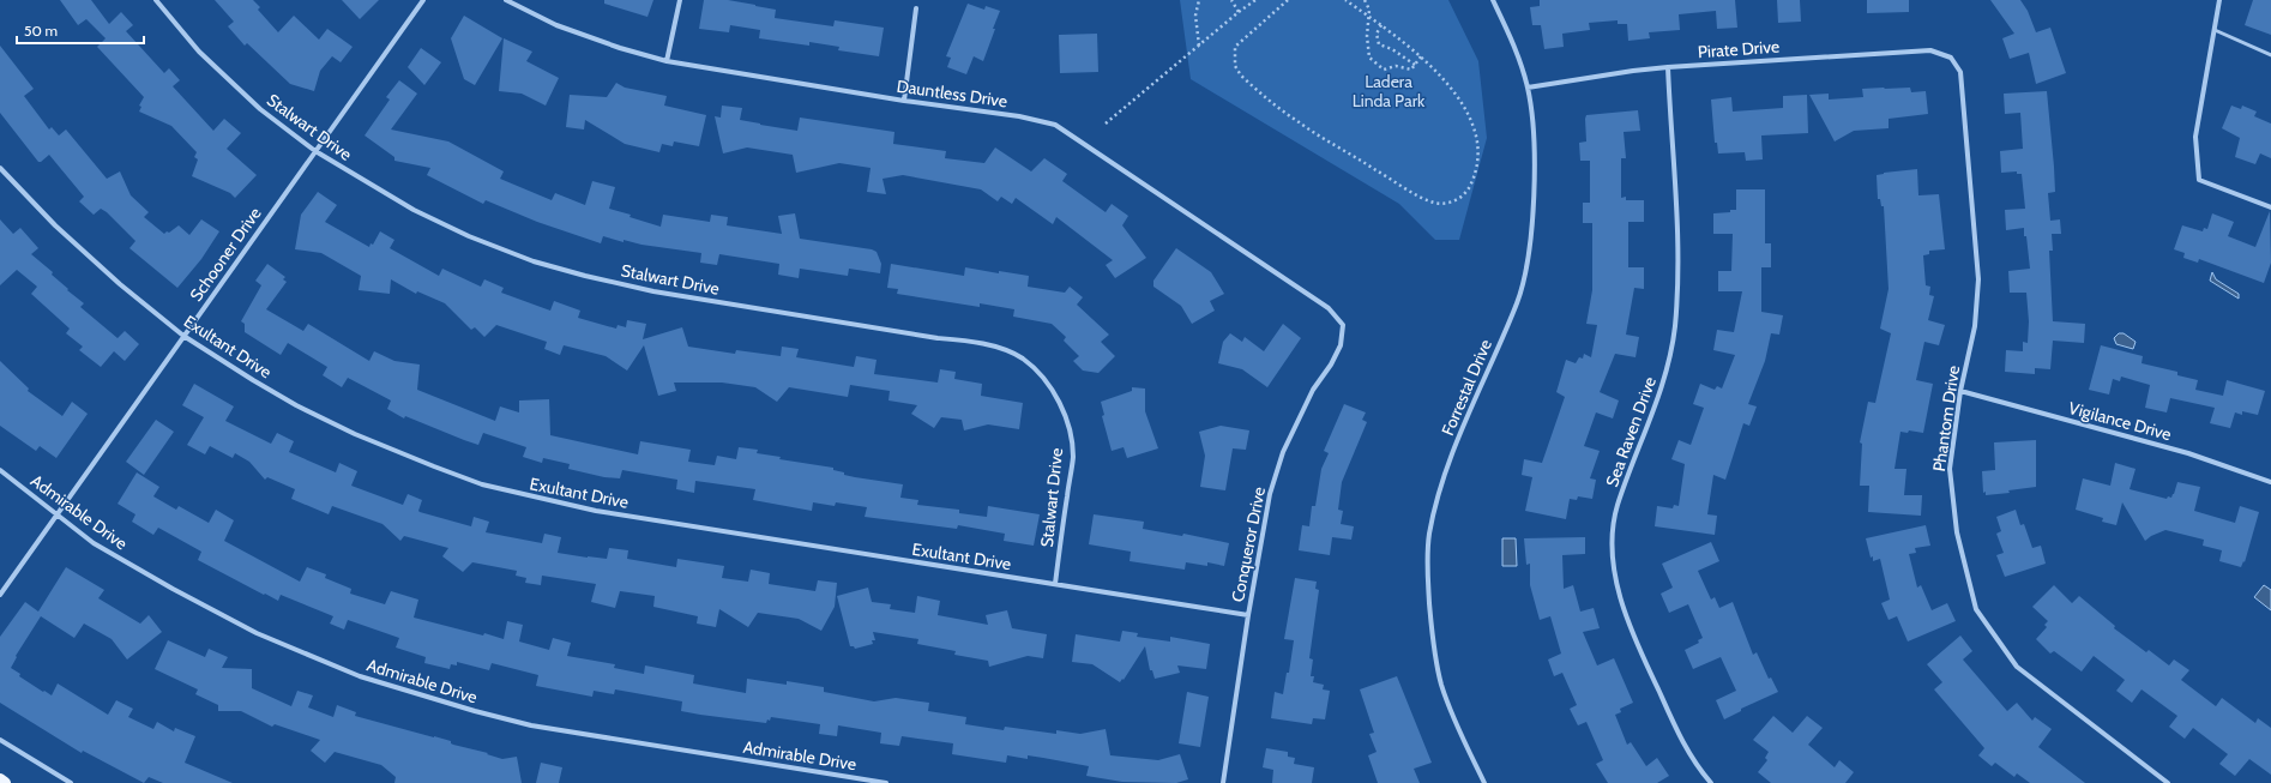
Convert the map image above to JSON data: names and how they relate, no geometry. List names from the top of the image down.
{
  "streets": {
    "street": [
      "Pirate Drive",
      "Dauntless Drive",
      "Stalwart Drive",
      "Schooner Drive",
      "Exultant Drive",
      "Forrestal Drive",
      "Phantom Drive",
      "Vigilance Drive",
      "Sea Raven Drive",
      "Admirable Drive",
      "Conqueror Drive"
    ]
  },
  "crossings": [
    ["Pirate Drive", "Forrestal Drive"],
    ["Pirate Drive", "Phantom Drive"],
    ["Pirate Drive", "Sea Raven Drive"],
    ["Dauntless Drive", "Conqueror Drive"],
    ["Stalwart Drive", "Schooner Drive"],
    ["Stalwart Drive", "Exultant Drive"],
    ["Schooner Drive", "Exultant Drive"],
    ["Schooner Drive", "Admirable Drive"],
    ["Exultant Drive", "Conqueror Drive"],
    ["Phantom Drive", "Vigilance Drive"]
  ],
  "parks": ["Ladera Linda Park"],
  "scale_bar": "50 m"
}
